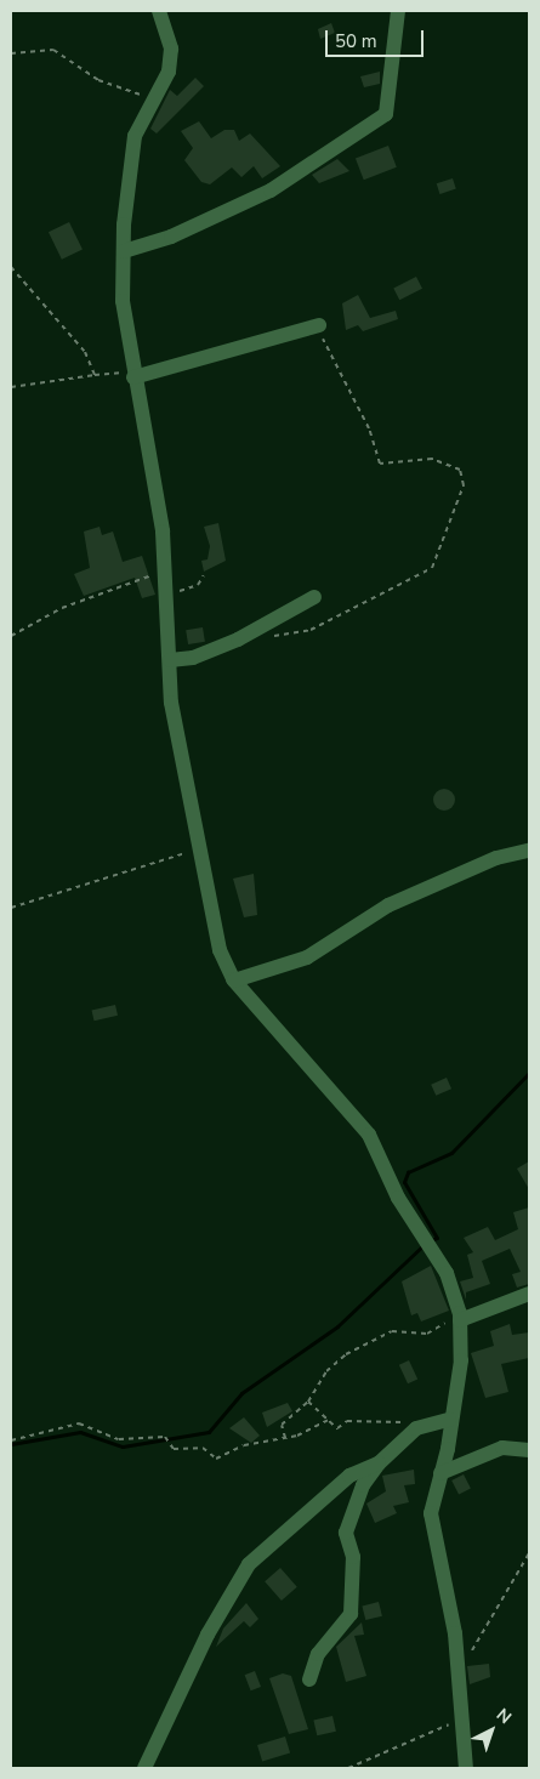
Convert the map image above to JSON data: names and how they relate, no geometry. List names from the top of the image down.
{
  "scale_bar": "50 m",
  "north": "top right"
}
